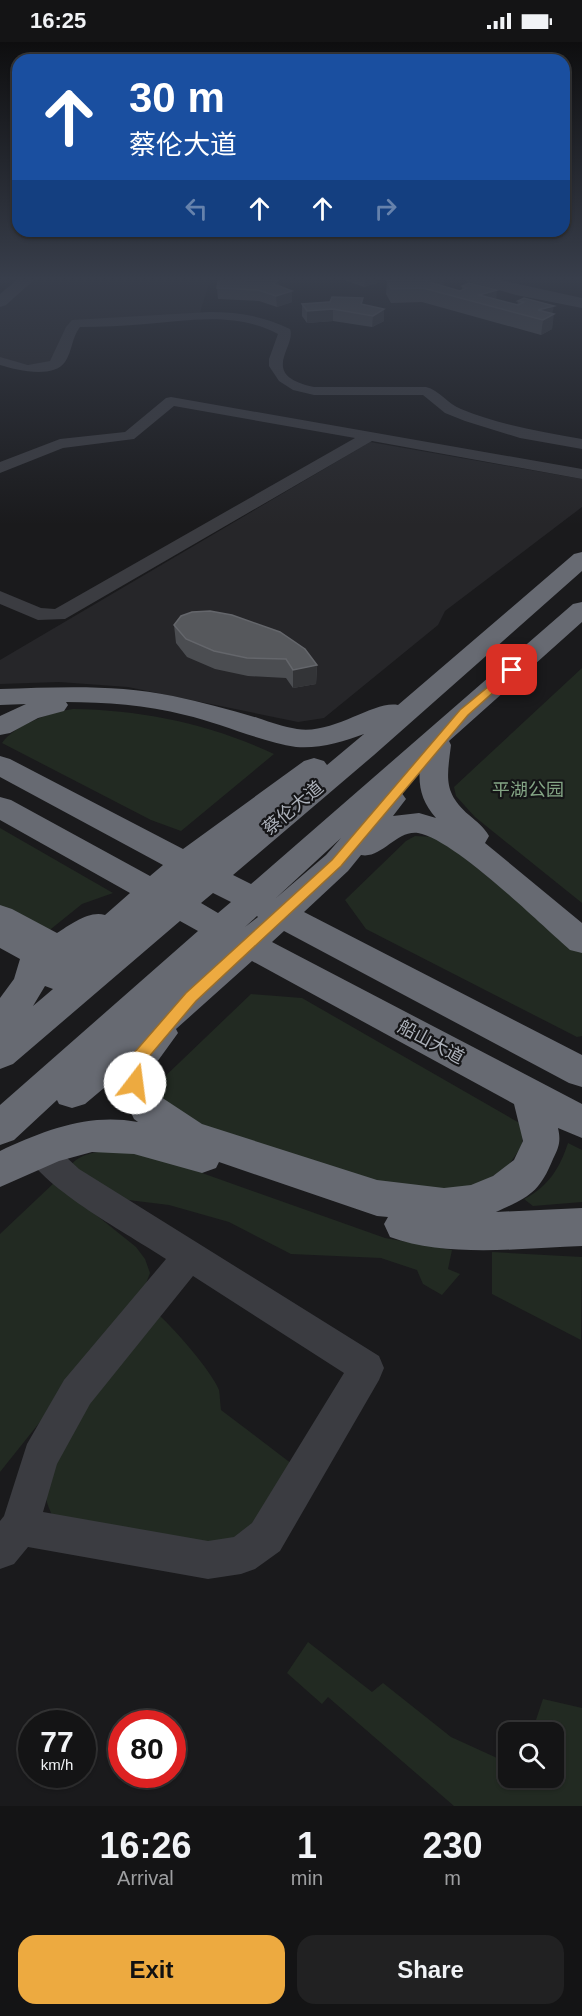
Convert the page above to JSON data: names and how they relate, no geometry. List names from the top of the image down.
{
  "streets": {
    "highway": ["蔡伦大道", "船山大道"]
  },
  "parks": ["平湖公园"],
  "page": {
    "status": "16:25",
    "turn": ["30 m", "蔡伦大道"],
    "speed": "77 km/h",
    "limit": "80",
    "eta": [
      "16:26",
      "Arrival",
      "1",
      "min",
      "230",
      "m"
    ],
    "buttons": ["Exit", "Share"]
  }
}
